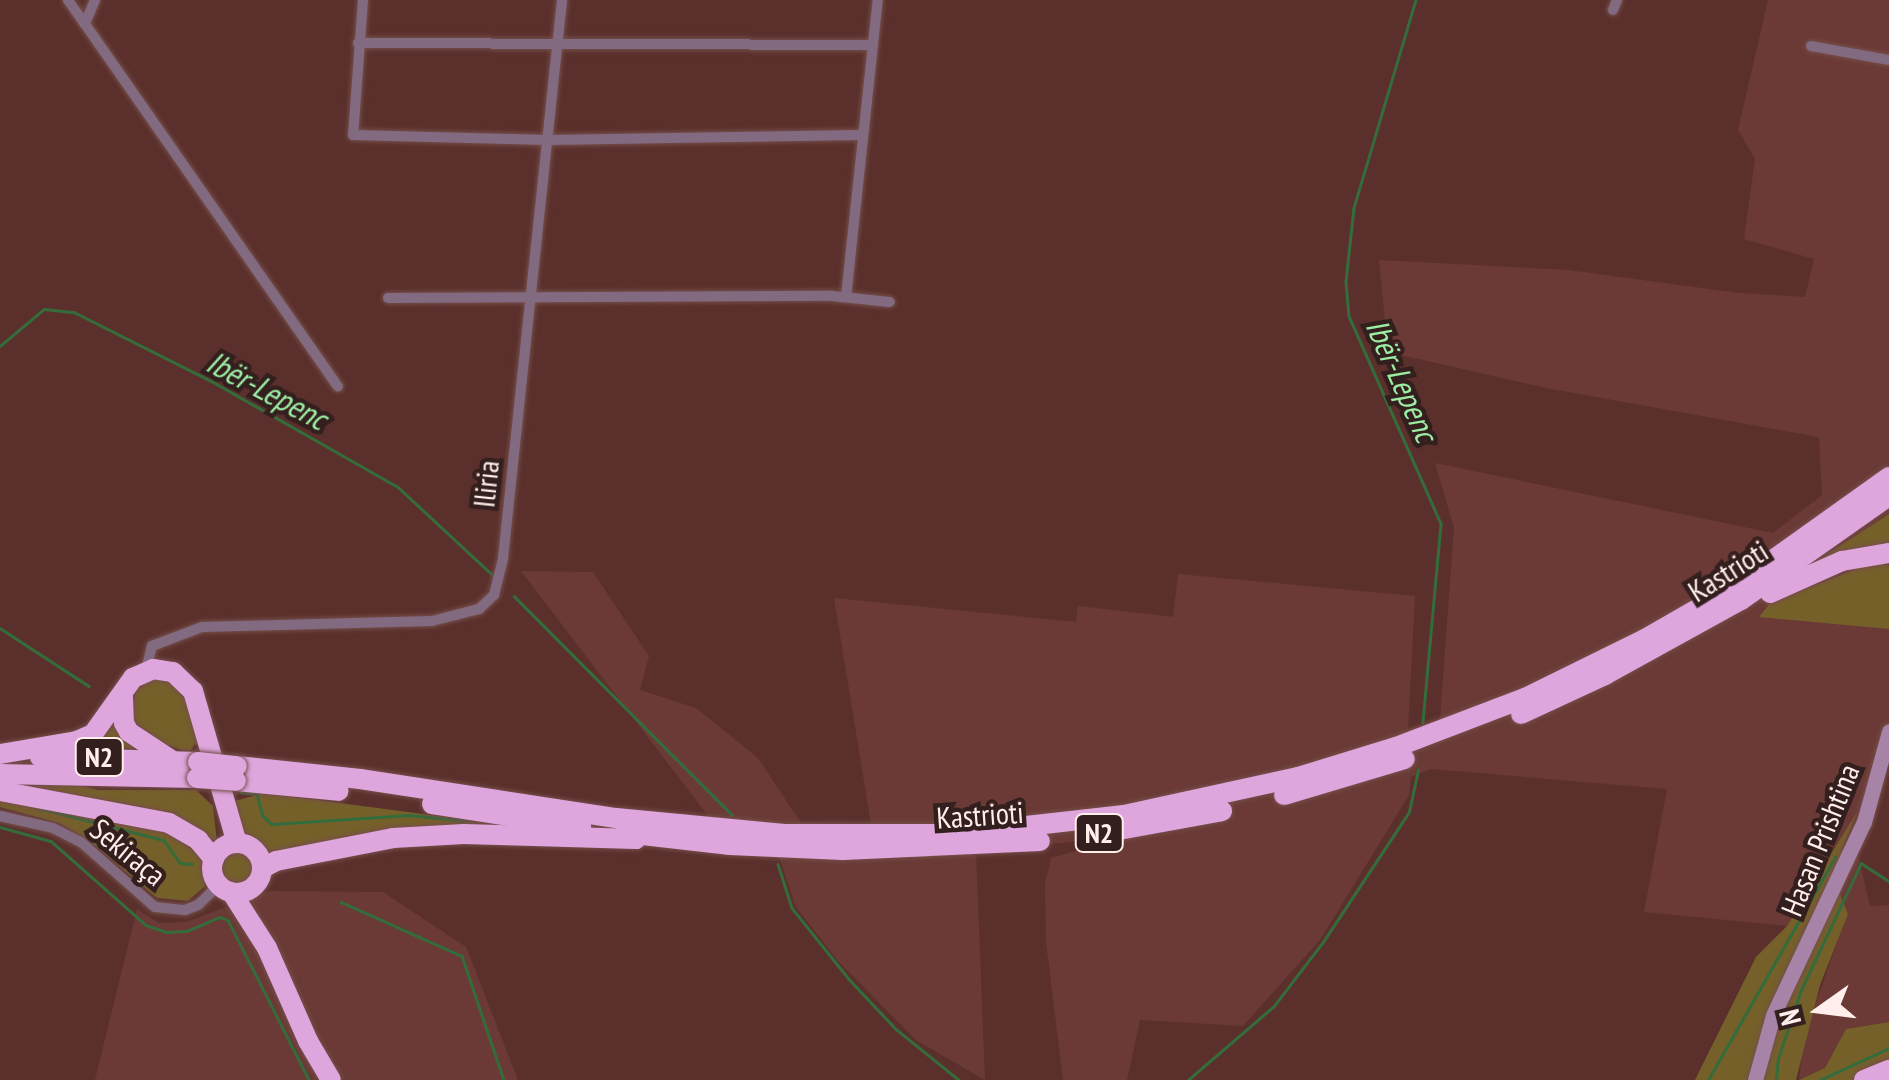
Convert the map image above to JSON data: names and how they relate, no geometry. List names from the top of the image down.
{
  "streets": {
    "highway": ["Kastrioti", "N2"],
    "main road": ["Hasan Prishtina"],
    "street": ["Iliria", "Sekiraça"]
  },
  "crossings": [
    ["Kastrioti", "N2"]
  ],
  "water": ["Ibër-Lepenc"],
  "north": "left"
}
